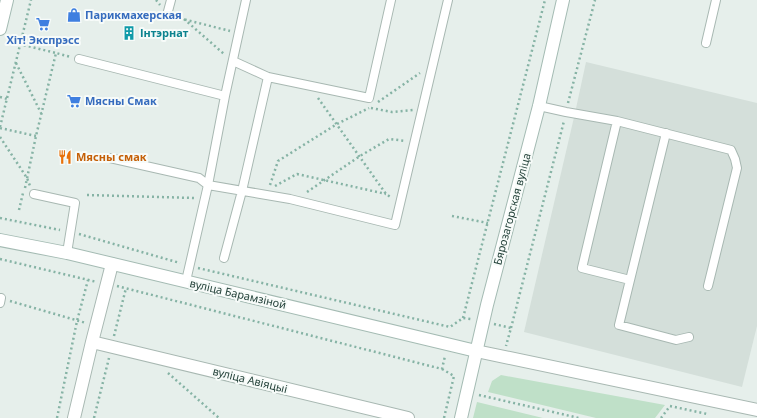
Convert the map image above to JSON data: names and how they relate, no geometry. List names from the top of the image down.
{
  "streets": {
    "street": ["Бярозагорская вуліца", "вуліца Барамзіной", "вуліца Авіяцыі"]
  },
  "crossings": [
    ["Бярозагорская вуліца", "вуліца Барамзіной"]
  ],
  "places": {
    "shop": ["Парикмахерская"],
    "supermarket": ["Хіт! Экспрэсс", "Мясны Смак"],
    "building": ["Інтэрнат"],
    "restaurant": ["Мясны смак"]
  }
}
